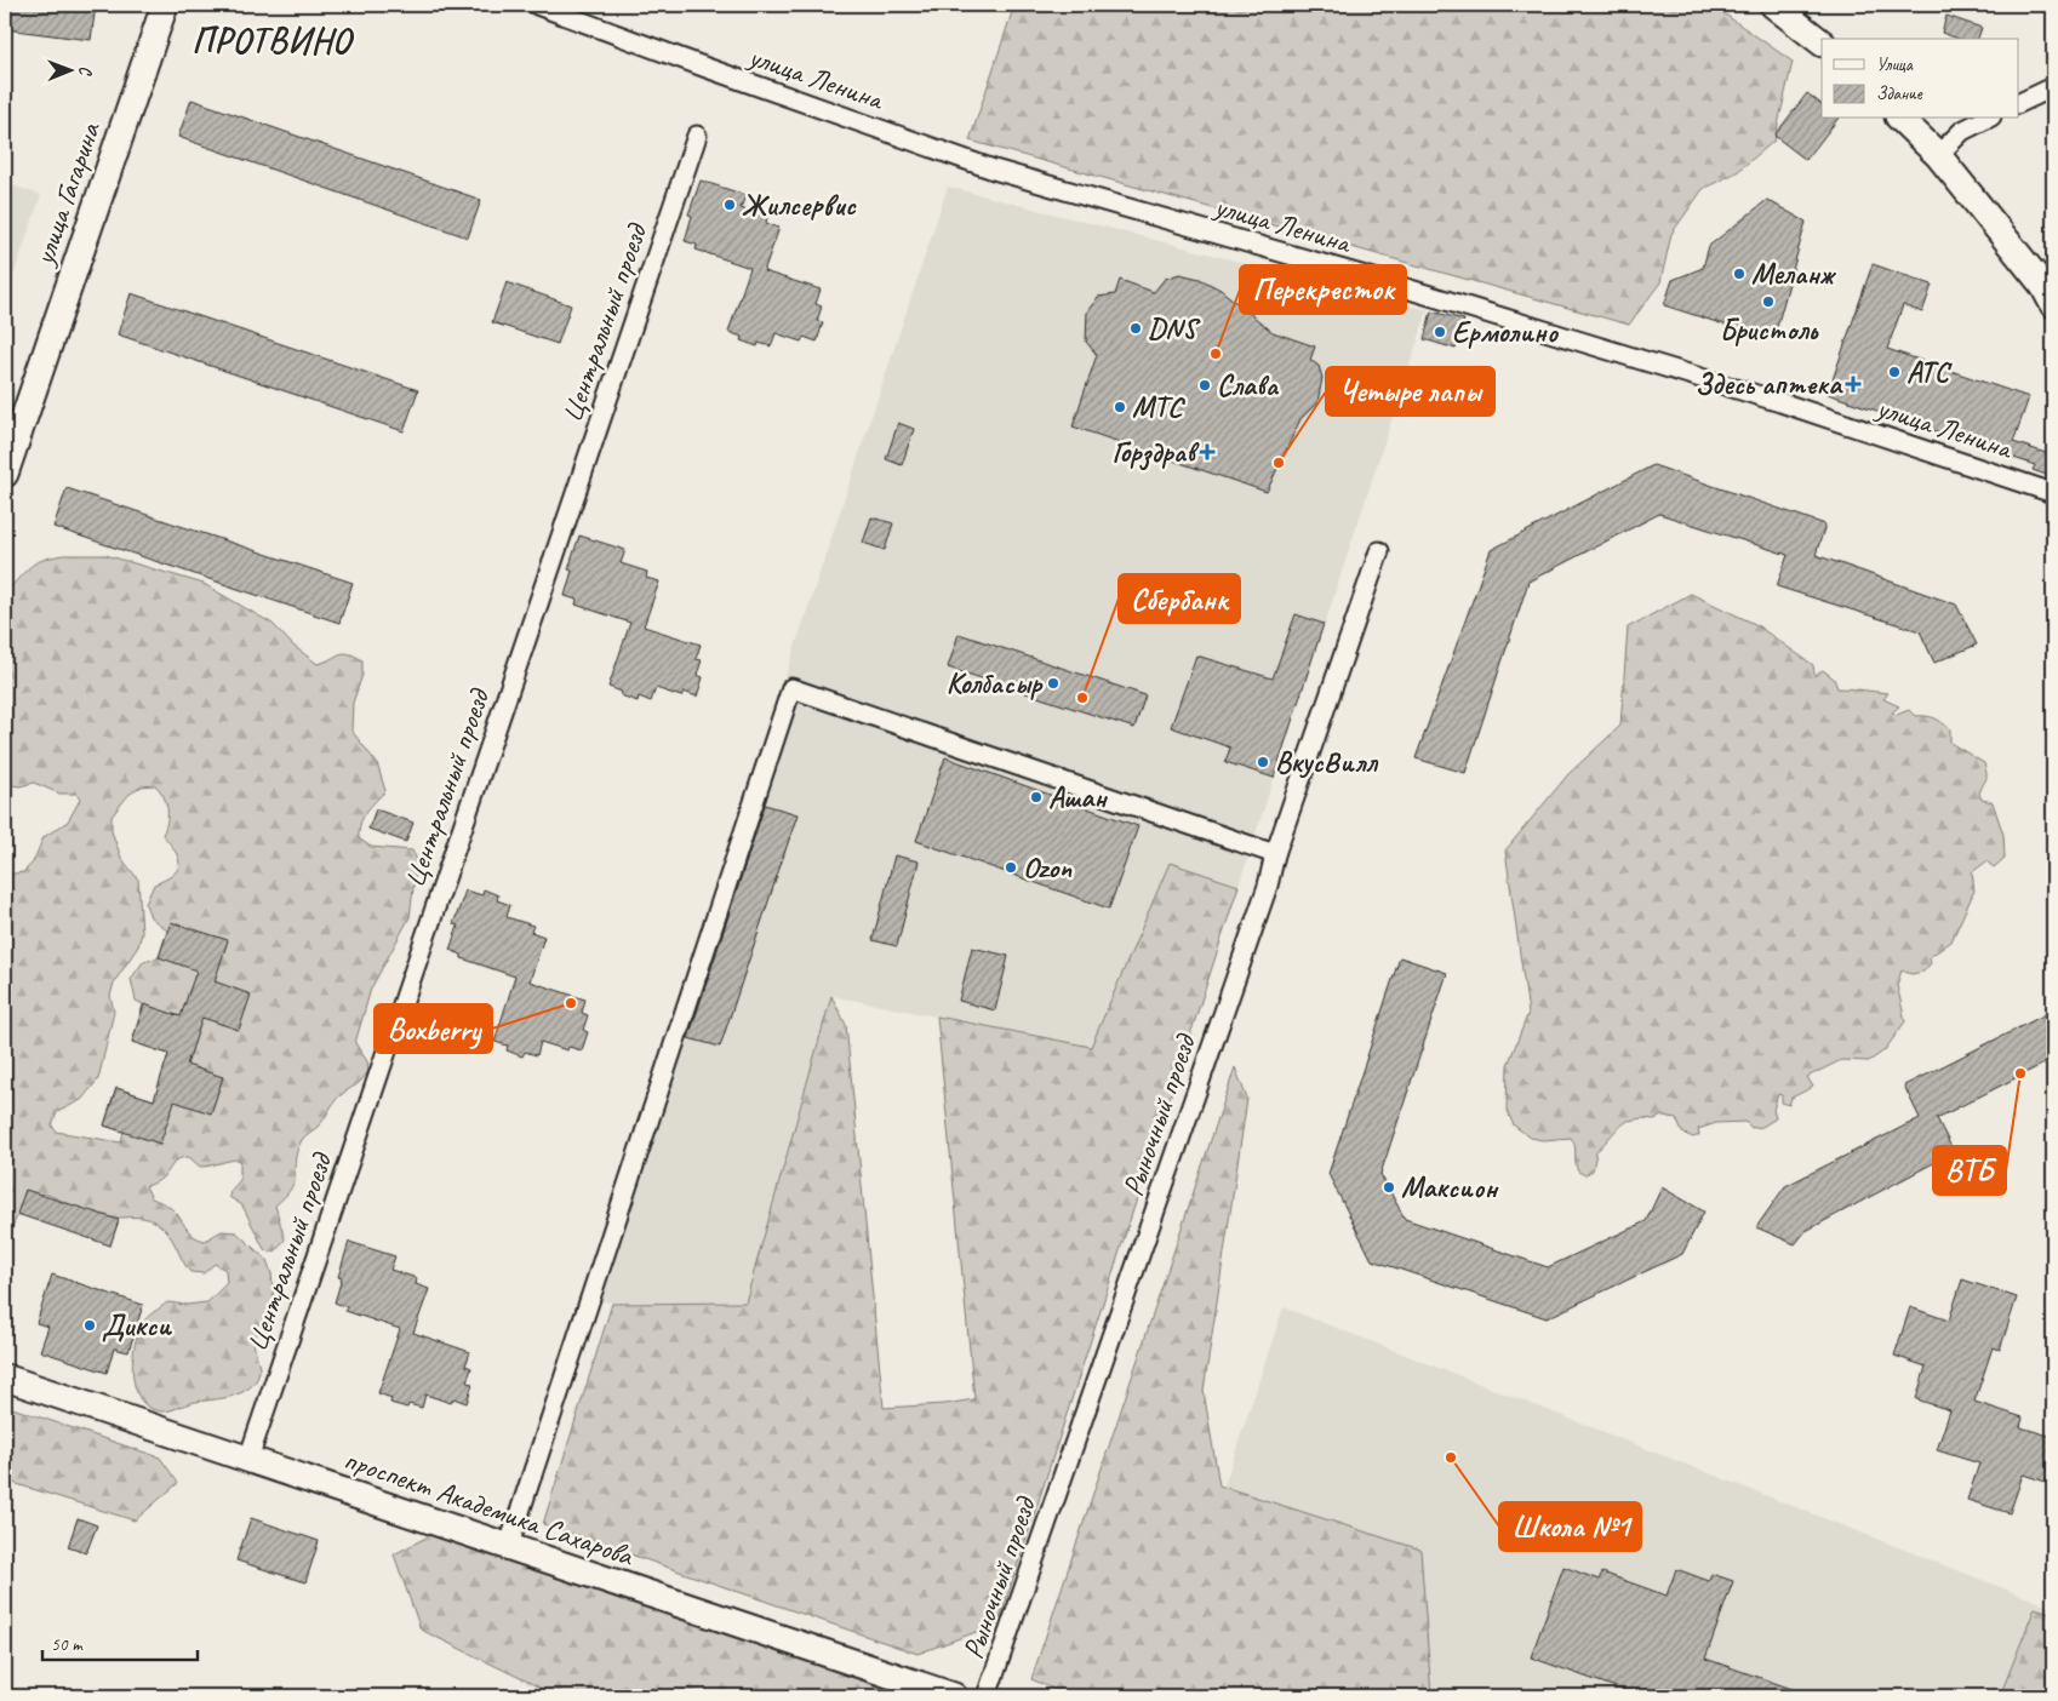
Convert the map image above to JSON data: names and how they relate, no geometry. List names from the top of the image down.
{
  "streets": {
    "street": [
      "улица Ленина",
      "улица Гагарина",
      "Центральный проезд",
      "Рыночный проезд",
      "проспект Академика Сахарова"
    ]
  },
  "crossings": [
    ["Центральный проезд", "проспект Академика Сахарова"]
  ],
  "districts": ["ПРОТВИНО"],
  "places": {
    "other": [
      "Жилсервис",
      "Меланж",
      "Бристоль",
      "DNS",
      "Ермолино",
      "Перекресток",
      "АТС",
      "Слава",
      "МТС",
      "Четыре лапы",
      "Колбасыр",
      "Сбербанк",
      "ВкусВилл",
      "Ашан",
      "Ozon",
      "Boxberry",
      "ВТБ",
      "Максион",
      "Дикси",
      "Школа №1"
    ],
    "health": ["Здесь аптека", "Горздрав"]
  },
  "legend": ["Улица", "Здание"],
  "scale_bar": "50 m",
  "north": "right"
}
